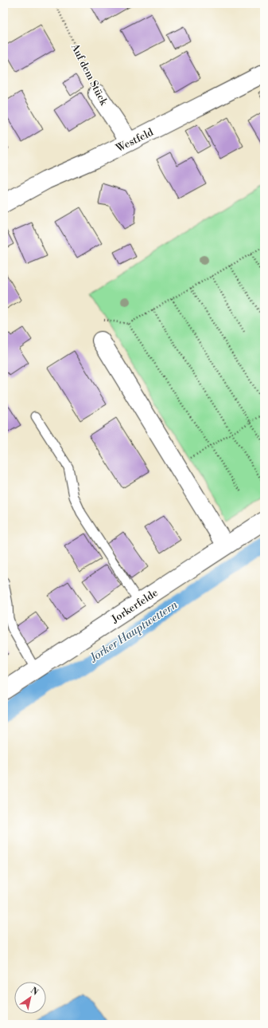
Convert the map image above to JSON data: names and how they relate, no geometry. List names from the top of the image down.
{
  "streets": {
    "street": ["Auf dem Stück", "Westfeld", "Jorkerfelde"]
  },
  "crossings": [
    ["Auf dem Stück", "Westfeld"]
  ],
  "water": ["Jorker Hauptwettern"],
  "north": "top right"
}
